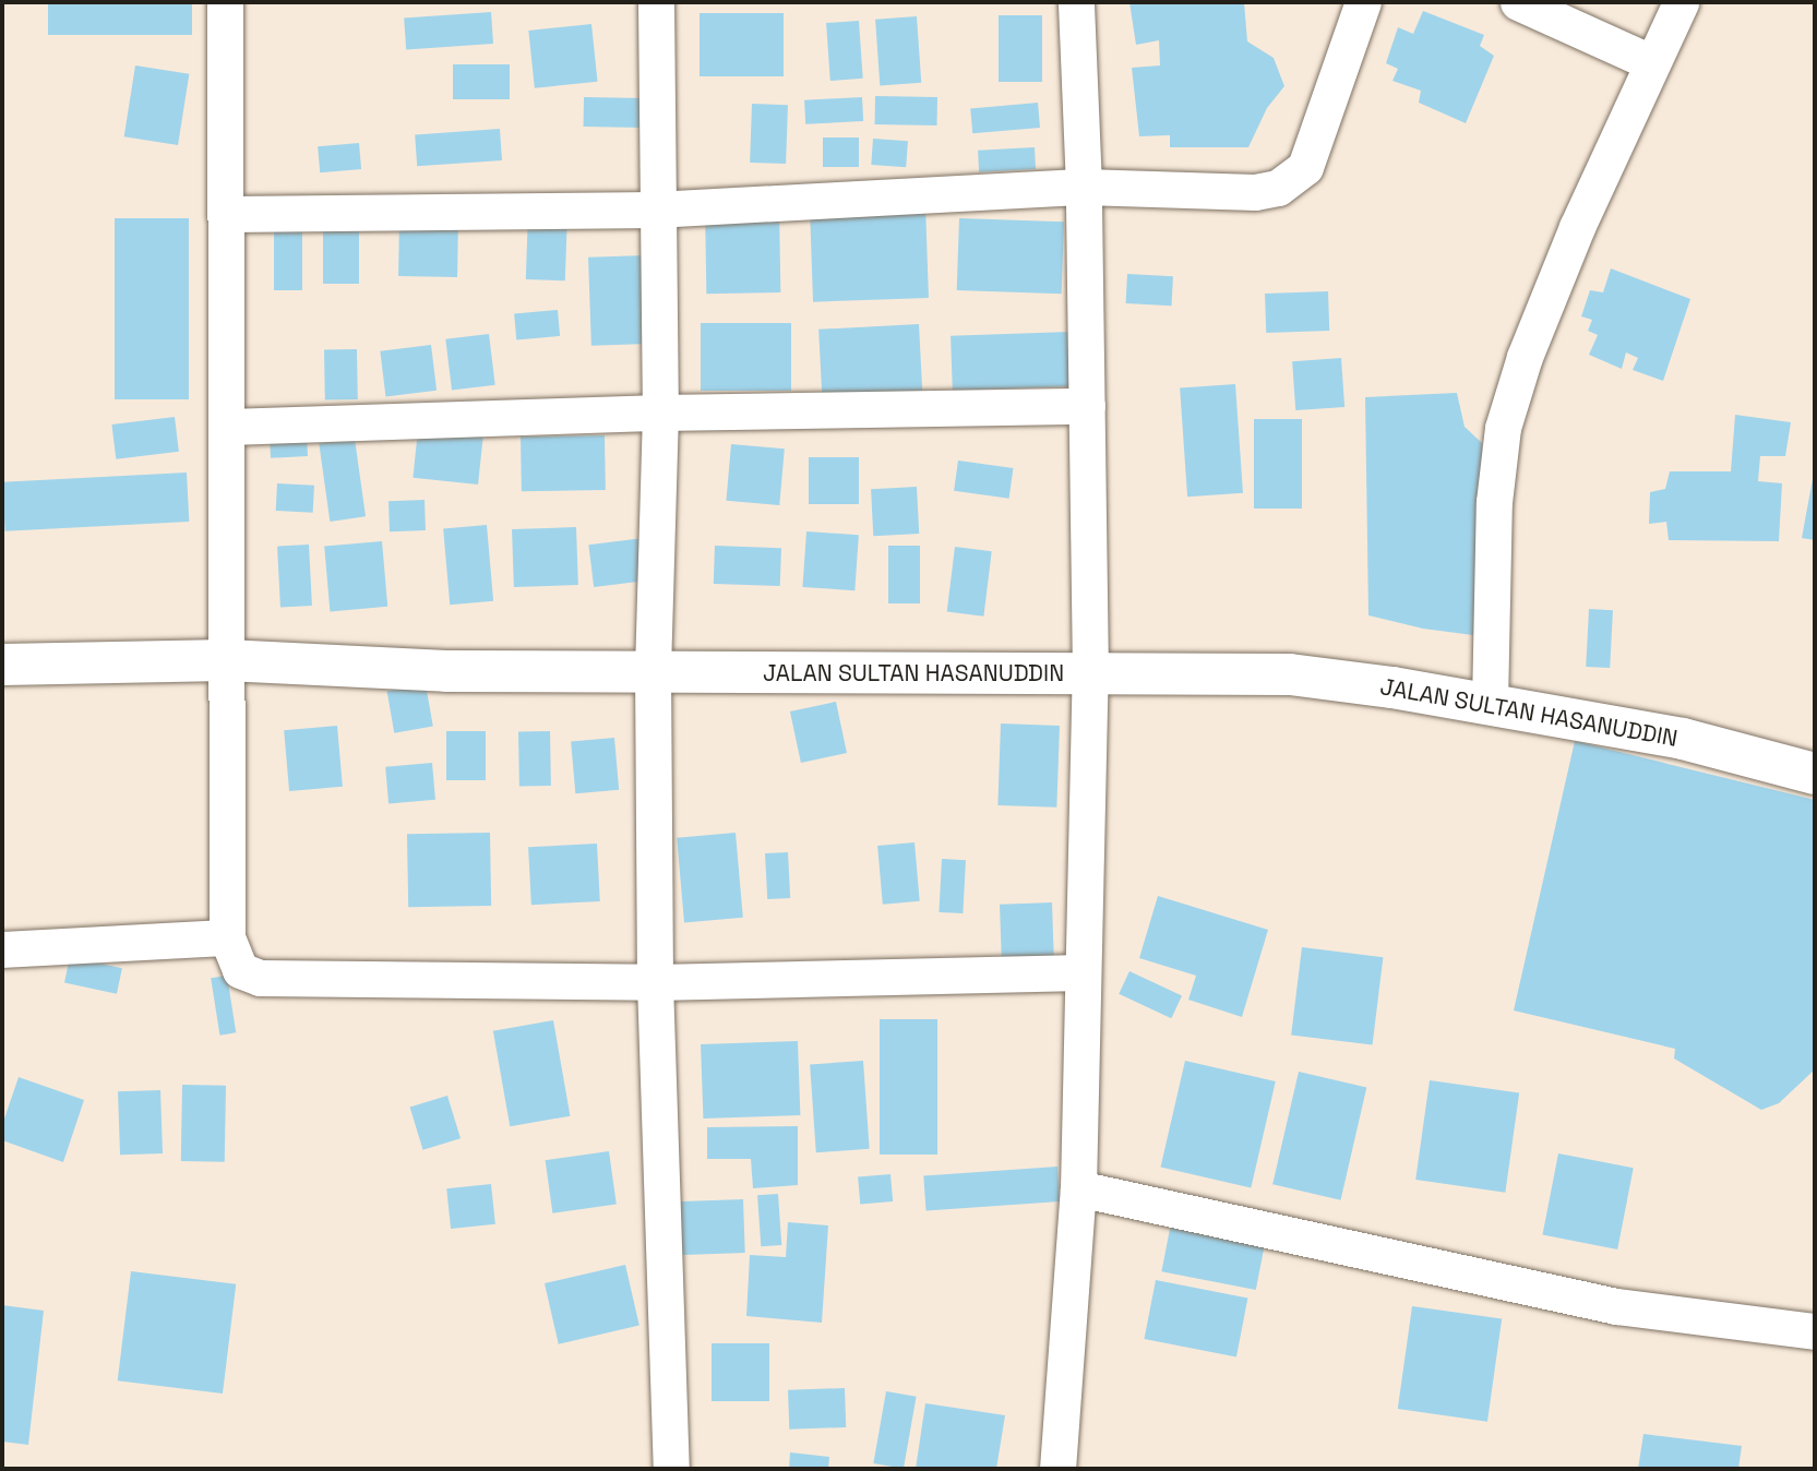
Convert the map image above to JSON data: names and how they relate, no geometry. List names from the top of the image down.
{
  "streets": {
    "main road": ["JALAN SULTAN HASANUDDIN"]
  }
}
